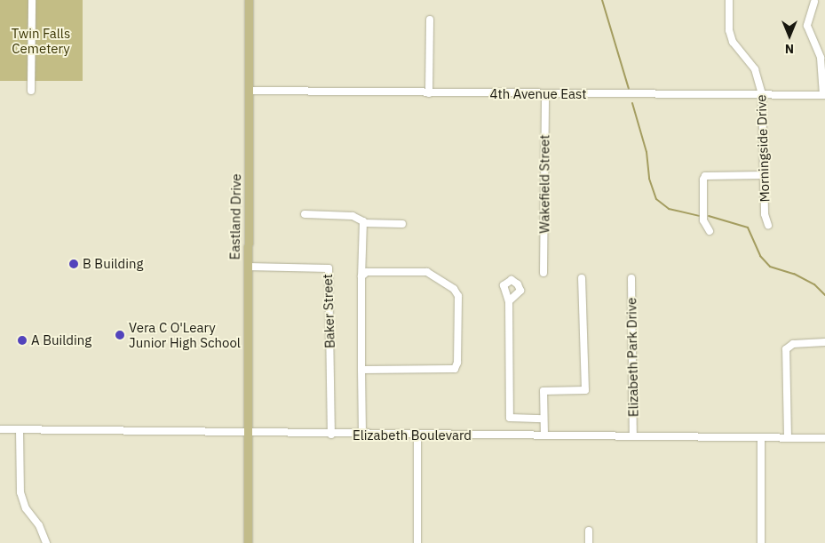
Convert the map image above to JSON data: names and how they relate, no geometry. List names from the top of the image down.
{
  "streets": {
    "main road": ["Eastland Drive"],
    "street": [
      "4th Avenue East",
      "Morningside Drive",
      "Wakefield Street",
      "Baker Street",
      "Elizabeth Park Drive",
      "Elizabeth Boulevard"
    ]
  },
  "crossings": [
    ["4th Avenue East", "Morningside Drive"],
    ["4th Avenue East", "Wakefield Street"],
    ["4th Avenue East", "Eastland Drive"],
    ["Eastland Drive", "Baker Street"],
    ["Eastland Drive", "Elizabeth Boulevard"],
    ["Baker Street", "Elizabeth Boulevard"],
    ["Elizabeth Park Drive", "Elizabeth Boulevard"]
  ],
  "parks": ["Twin Falls Cemetery"],
  "places": ["B Building", "Vera C O'Leary Junior High School", "A Building"],
  "north": "bottom"
}
